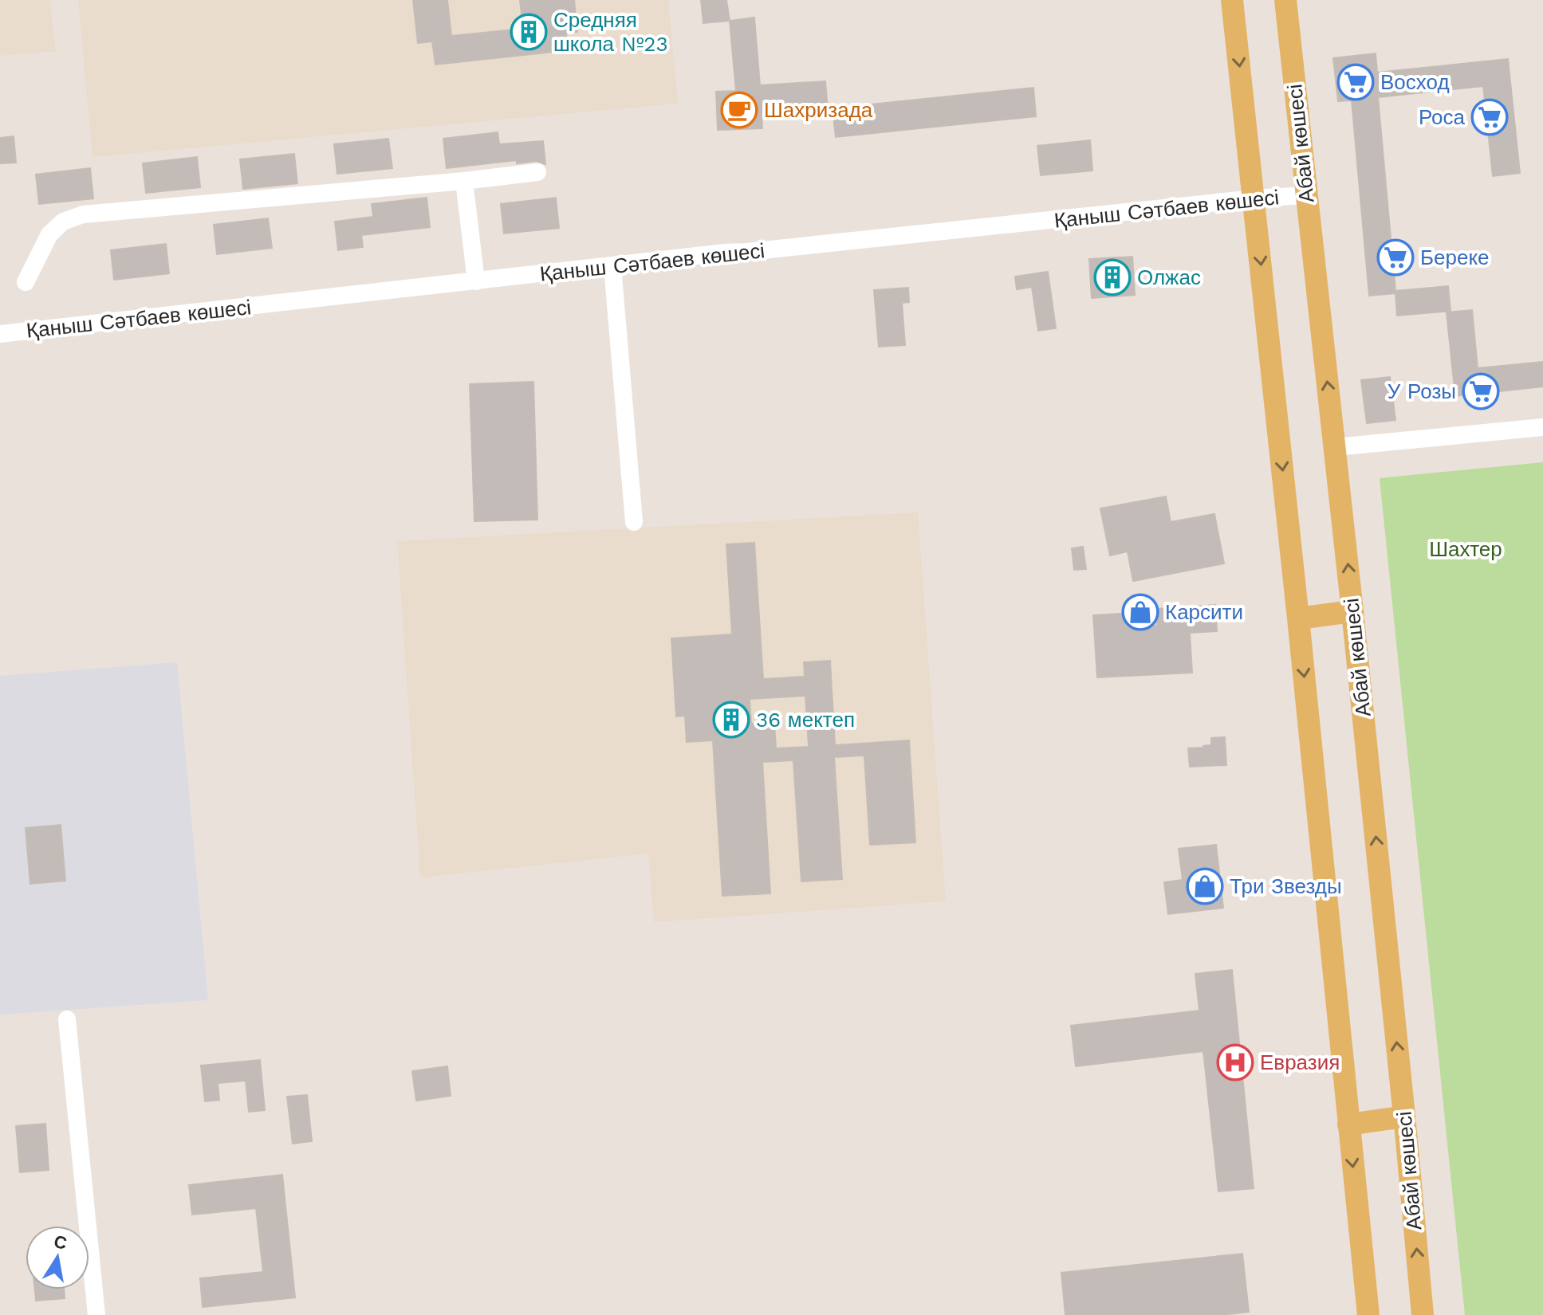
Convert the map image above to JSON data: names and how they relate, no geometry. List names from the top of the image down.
{
  "streets": {
    "main road": ["Абай көшесі"],
    "street": ["Қаныш Сәтбаев көшесі"]
  },
  "crossings": [
    ["Абай көшесі", "Қаныш Сәтбаев көшесі"]
  ],
  "parks": ["Шахтер"],
  "places": {
    "building": ["Средняя школа №23", "Олжас", "36 мектеп"],
    "supermarket": [
      "Восход",
      "Роса",
      "Береке",
      "У Розы"
    ],
    "cafe": ["Шахризада"],
    "shop": ["Карсити", "Три Звезды"],
    "hospital": ["Евразия"]
  },
  "north": "top"
}
